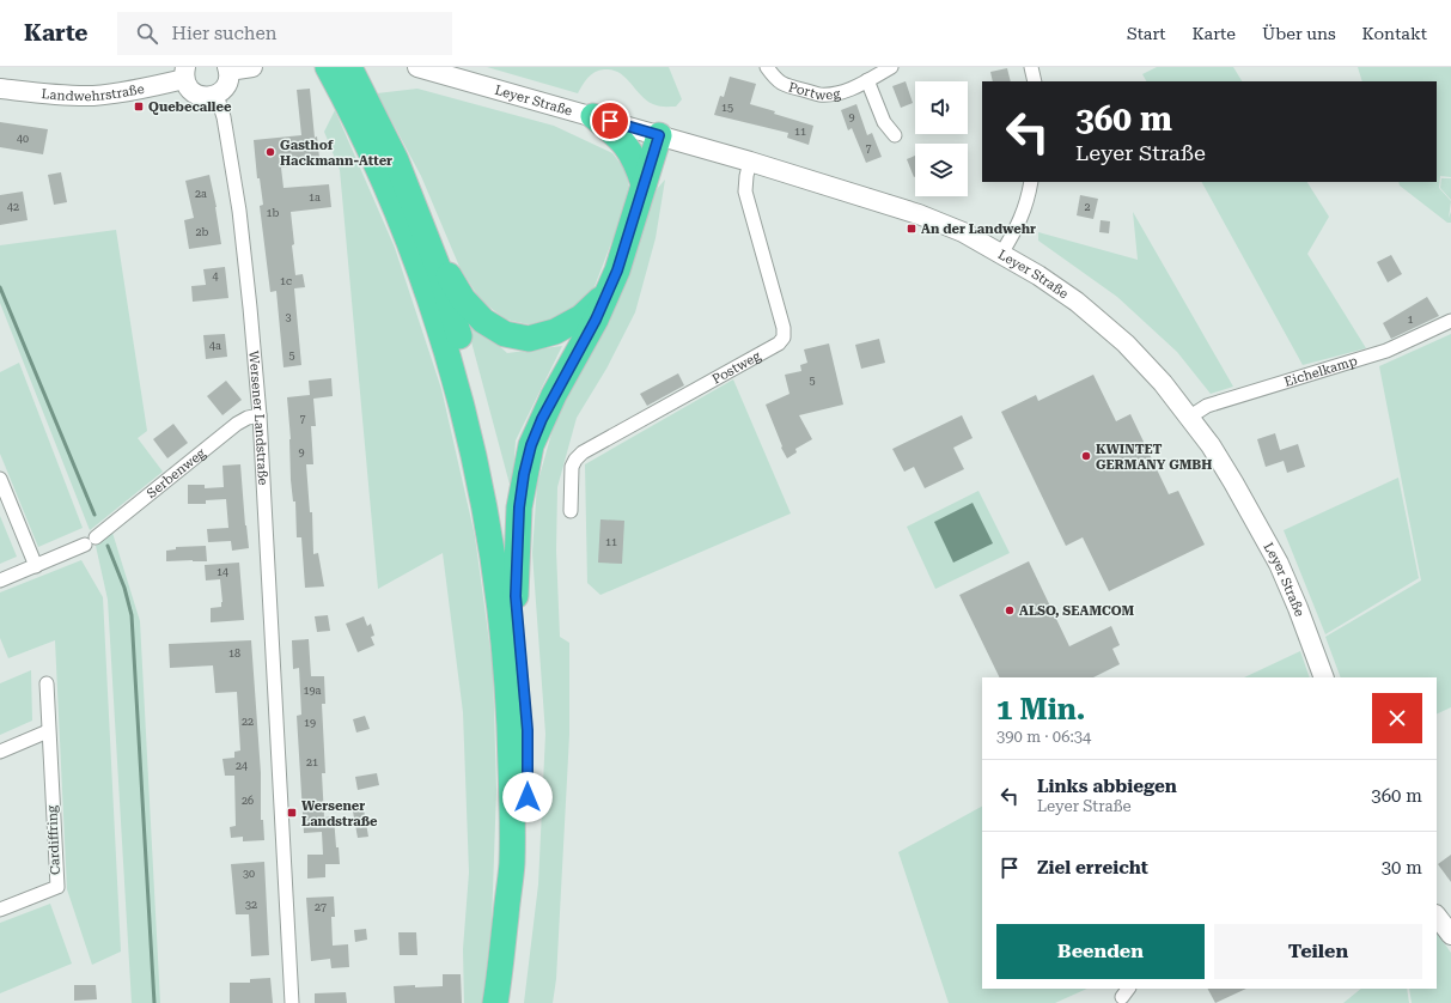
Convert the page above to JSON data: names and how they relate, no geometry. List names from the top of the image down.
{
  "streets": {
    "street": [
      "Portweg",
      "Landwehrstraße",
      "Leyer Straße",
      "Postweg",
      "Eichelkamp",
      "Wersener Landstraße",
      "Serbenweg",
      "Cardiffring"
    ]
  },
  "crossings": [
    ["Leyer Straße", "Postweg"],
    ["Leyer Straße", "Eichelkamp"],
    ["Wersener Landstraße", "Serbenweg"]
  ],
  "places": {
    "transit": ["Quebecallee", "An der Landwehr", "Wersener Landstraße"],
    "other": ["Gasthof Hackmann-Atter", "KWINTET GERMANY GMBH", "ALSO, SEAMCOM"]
  },
  "house_numbers": [
    "15",
    "9",
    "11",
    "40",
    "7",
    "2a",
    "1a",
    "42",
    "2",
    "1b",
    "2b",
    "4",
    "1c",
    "3",
    "1",
    "4a",
    "5",
    "5",
    "7",
    "9",
    "11",
    "14",
    "18",
    "19a",
    "22",
    "19",
    "21",
    "24",
    "26",
    "30",
    "32",
    "27"
  ],
  "page": {
    "header": "Karte",
    "search": "Hier suchen",
    "nav": [
      "Start",
      "Karte",
      "Über uns",
      "Kontakt"
    ],
    "turn": ["360 m", "Leyer Straße"],
    "heading": ["1 Min.", "390 m · 06:34"],
    "list": [
      {
        "name": "Links abbiegen",
        "note": "Leyer Straße",
        "value": "360 m"
      },
      {
        "name": "Ziel erreicht",
        "value": "30 m"
      }
    ],
    "buttons": ["Beenden", "Teilen"]
  }
}
